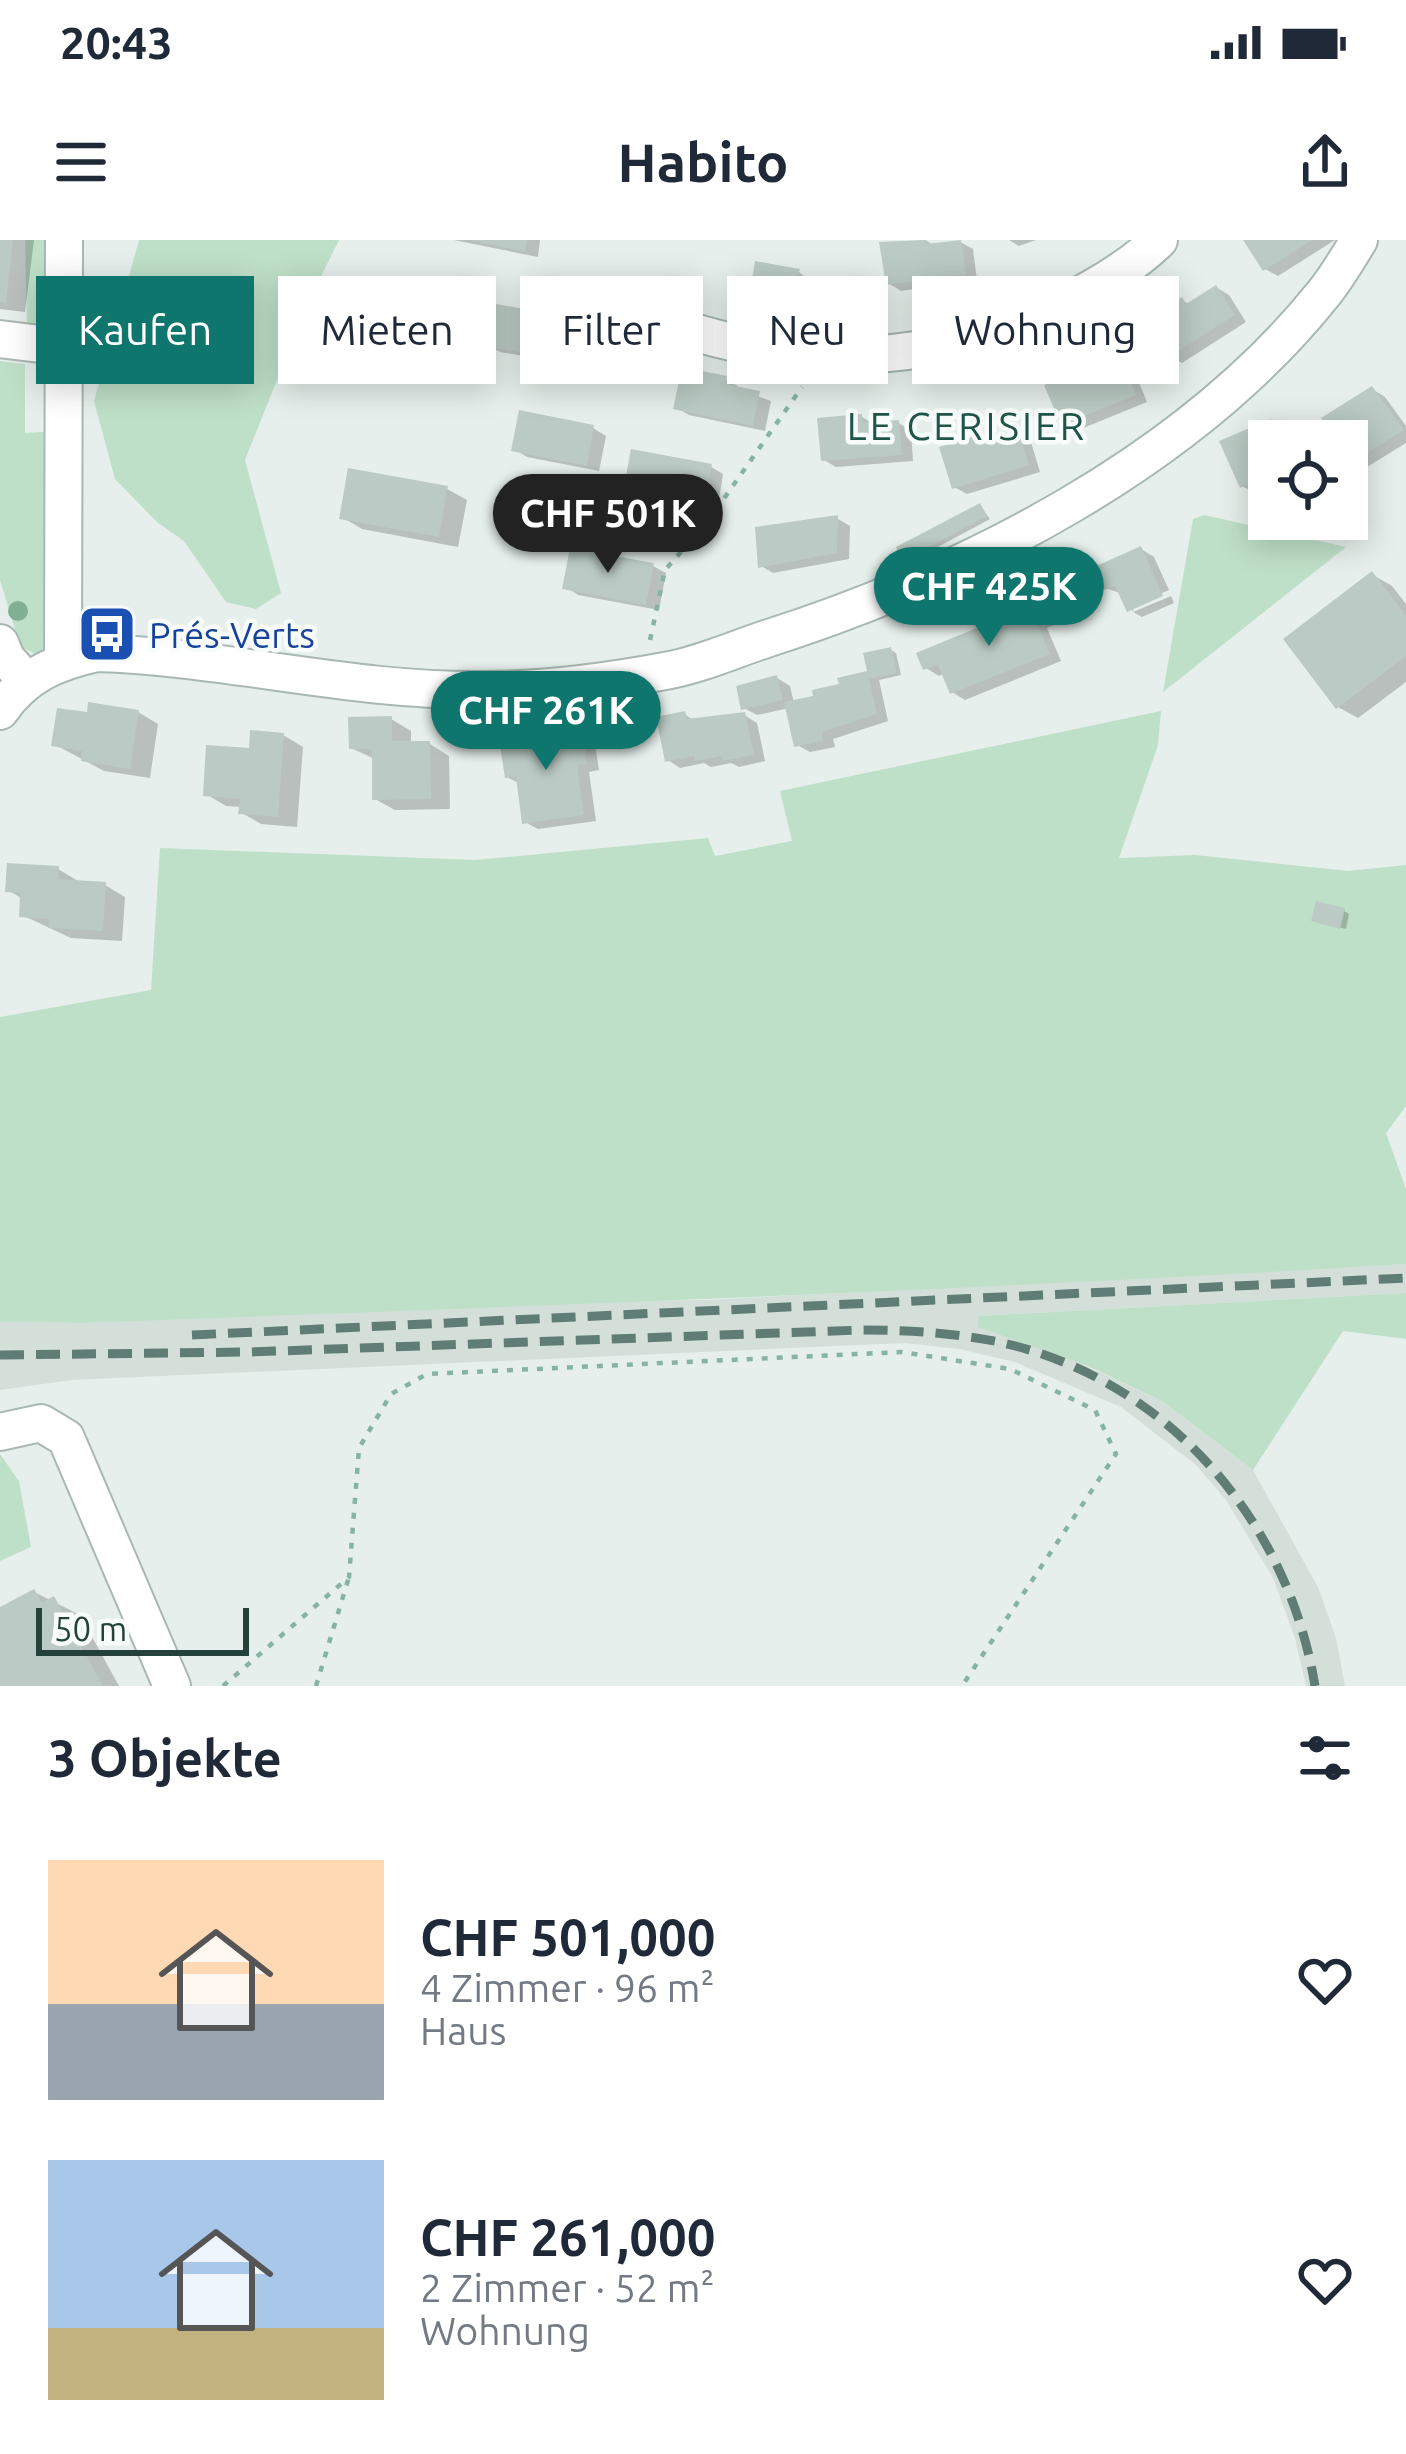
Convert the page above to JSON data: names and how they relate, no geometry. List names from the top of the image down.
{
  "districts": ["LE CERISIER"],
  "places": {
    "bus stop": ["Prés-Verts"]
  },
  "scale_bar": "50 m",
  "page": {
    "status": "20:43",
    "header": "Habito",
    "chip": [
      "Kaufen",
      "Mieten",
      "Filter",
      "Neu",
      "Wohnung"
    ],
    "price": ["CHF 501K", "CHF 425K", "CHF 261K"],
    "scale": "50 m",
    "heading": "3 Objekte",
    "list": [
      {
        "name": "CHF 501,000",
        "note": "4 Zimmer · 96 m² · Haus"
      },
      {
        "name": "CHF 261,000",
        "note": "2 Zimmer · 52 m² · Wohnung"
      }
    ]
  }
}
